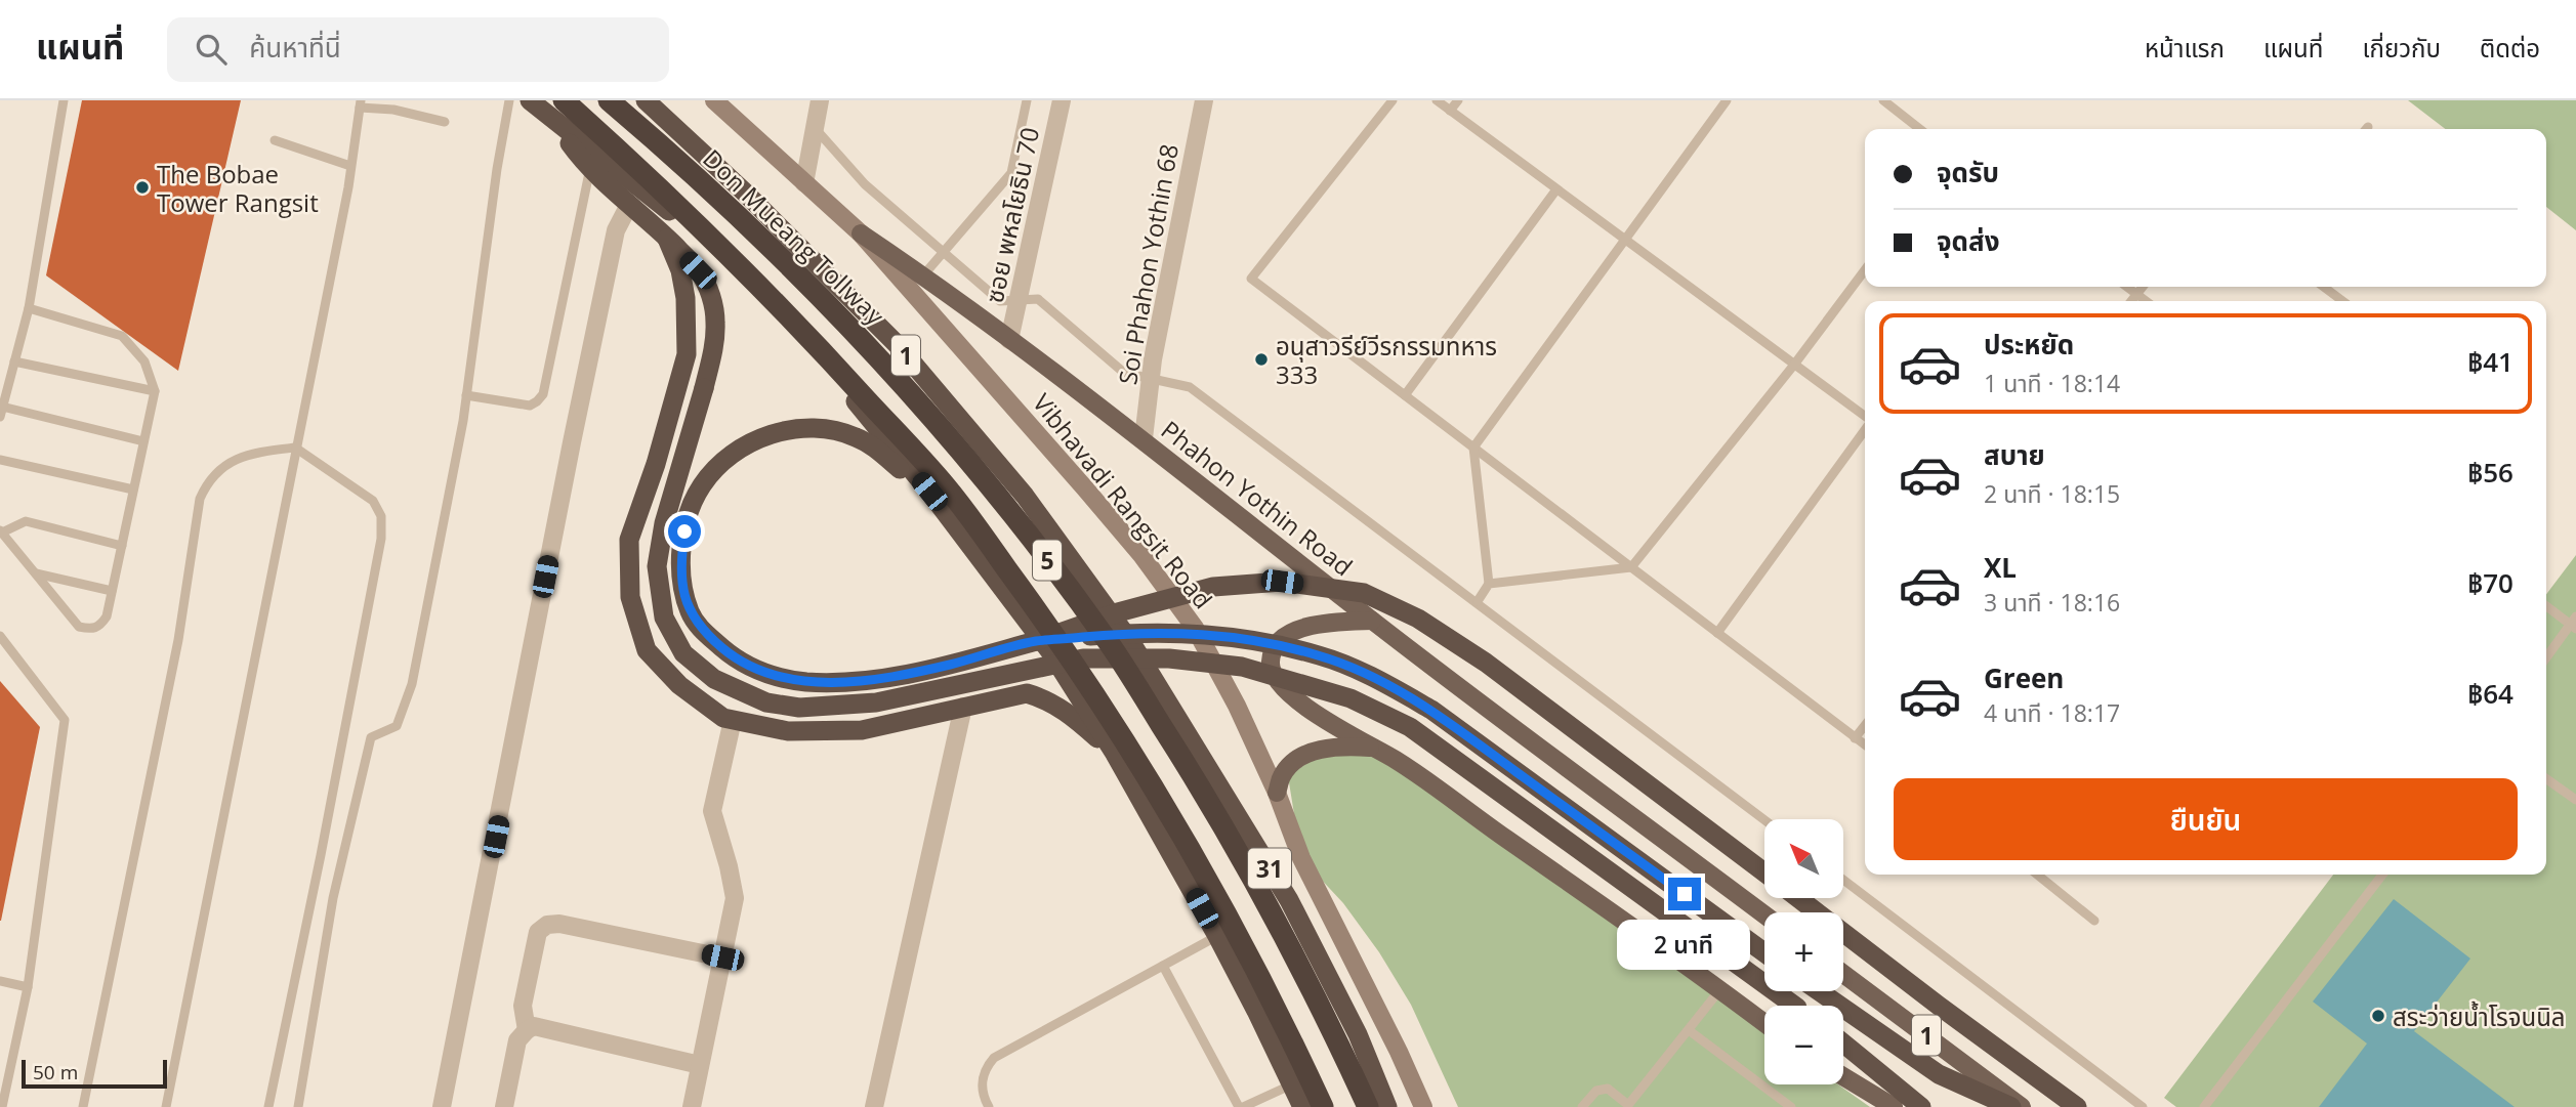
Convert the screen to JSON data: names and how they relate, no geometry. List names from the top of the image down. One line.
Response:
{"streets":{"highway":["Don Mueang Tollway","1","5","31"],"main road":["Phahon Yothin Road","Vibhavadi Rangsit Road"],"street":["ซอย พหลโยธิน 70","Soi Phahon Yothin 68"]},"crossings":[["ซอย พหลโยธิน 70","Phahon Yothin Road"],["Soi Phahon Yothin 68","Phahon Yothin Road"],["1","31"],["Phahon Yothin Road","Vibhavadi Rangsit Road"]],"places":["The Bobae Tower Rangsit","อนุสาวรีย์วีรกรรมทหาร 333","สระว่ายน้ำโรจนนิล"],"scale_bar":"50 m","north":"top left","page":{"header":"แผนที่","search":"ค้นหาที่นี่","nav":["หน้าแรก","แผนที่","เกี่ยวกับ","ติดต่อ"],"banner":["จุดรับ","จุดส่ง"],"list":[{"name":"ประหยัด","note":"1 นาที · 18:14","value":"฿41"},{"name":"สบาย","note":"2 นาที · 18:15","value":"฿56"},{"name":"XL","note":"3 นาที · 18:16","value":"฿70"},{"name":"Green","note":"4 นาที · 18:17","value":"฿64"}],"buttons":"ยืนยัน","map_buttons":["+","−"],"bubble":"2 นาที","scale":"50 m"}}
